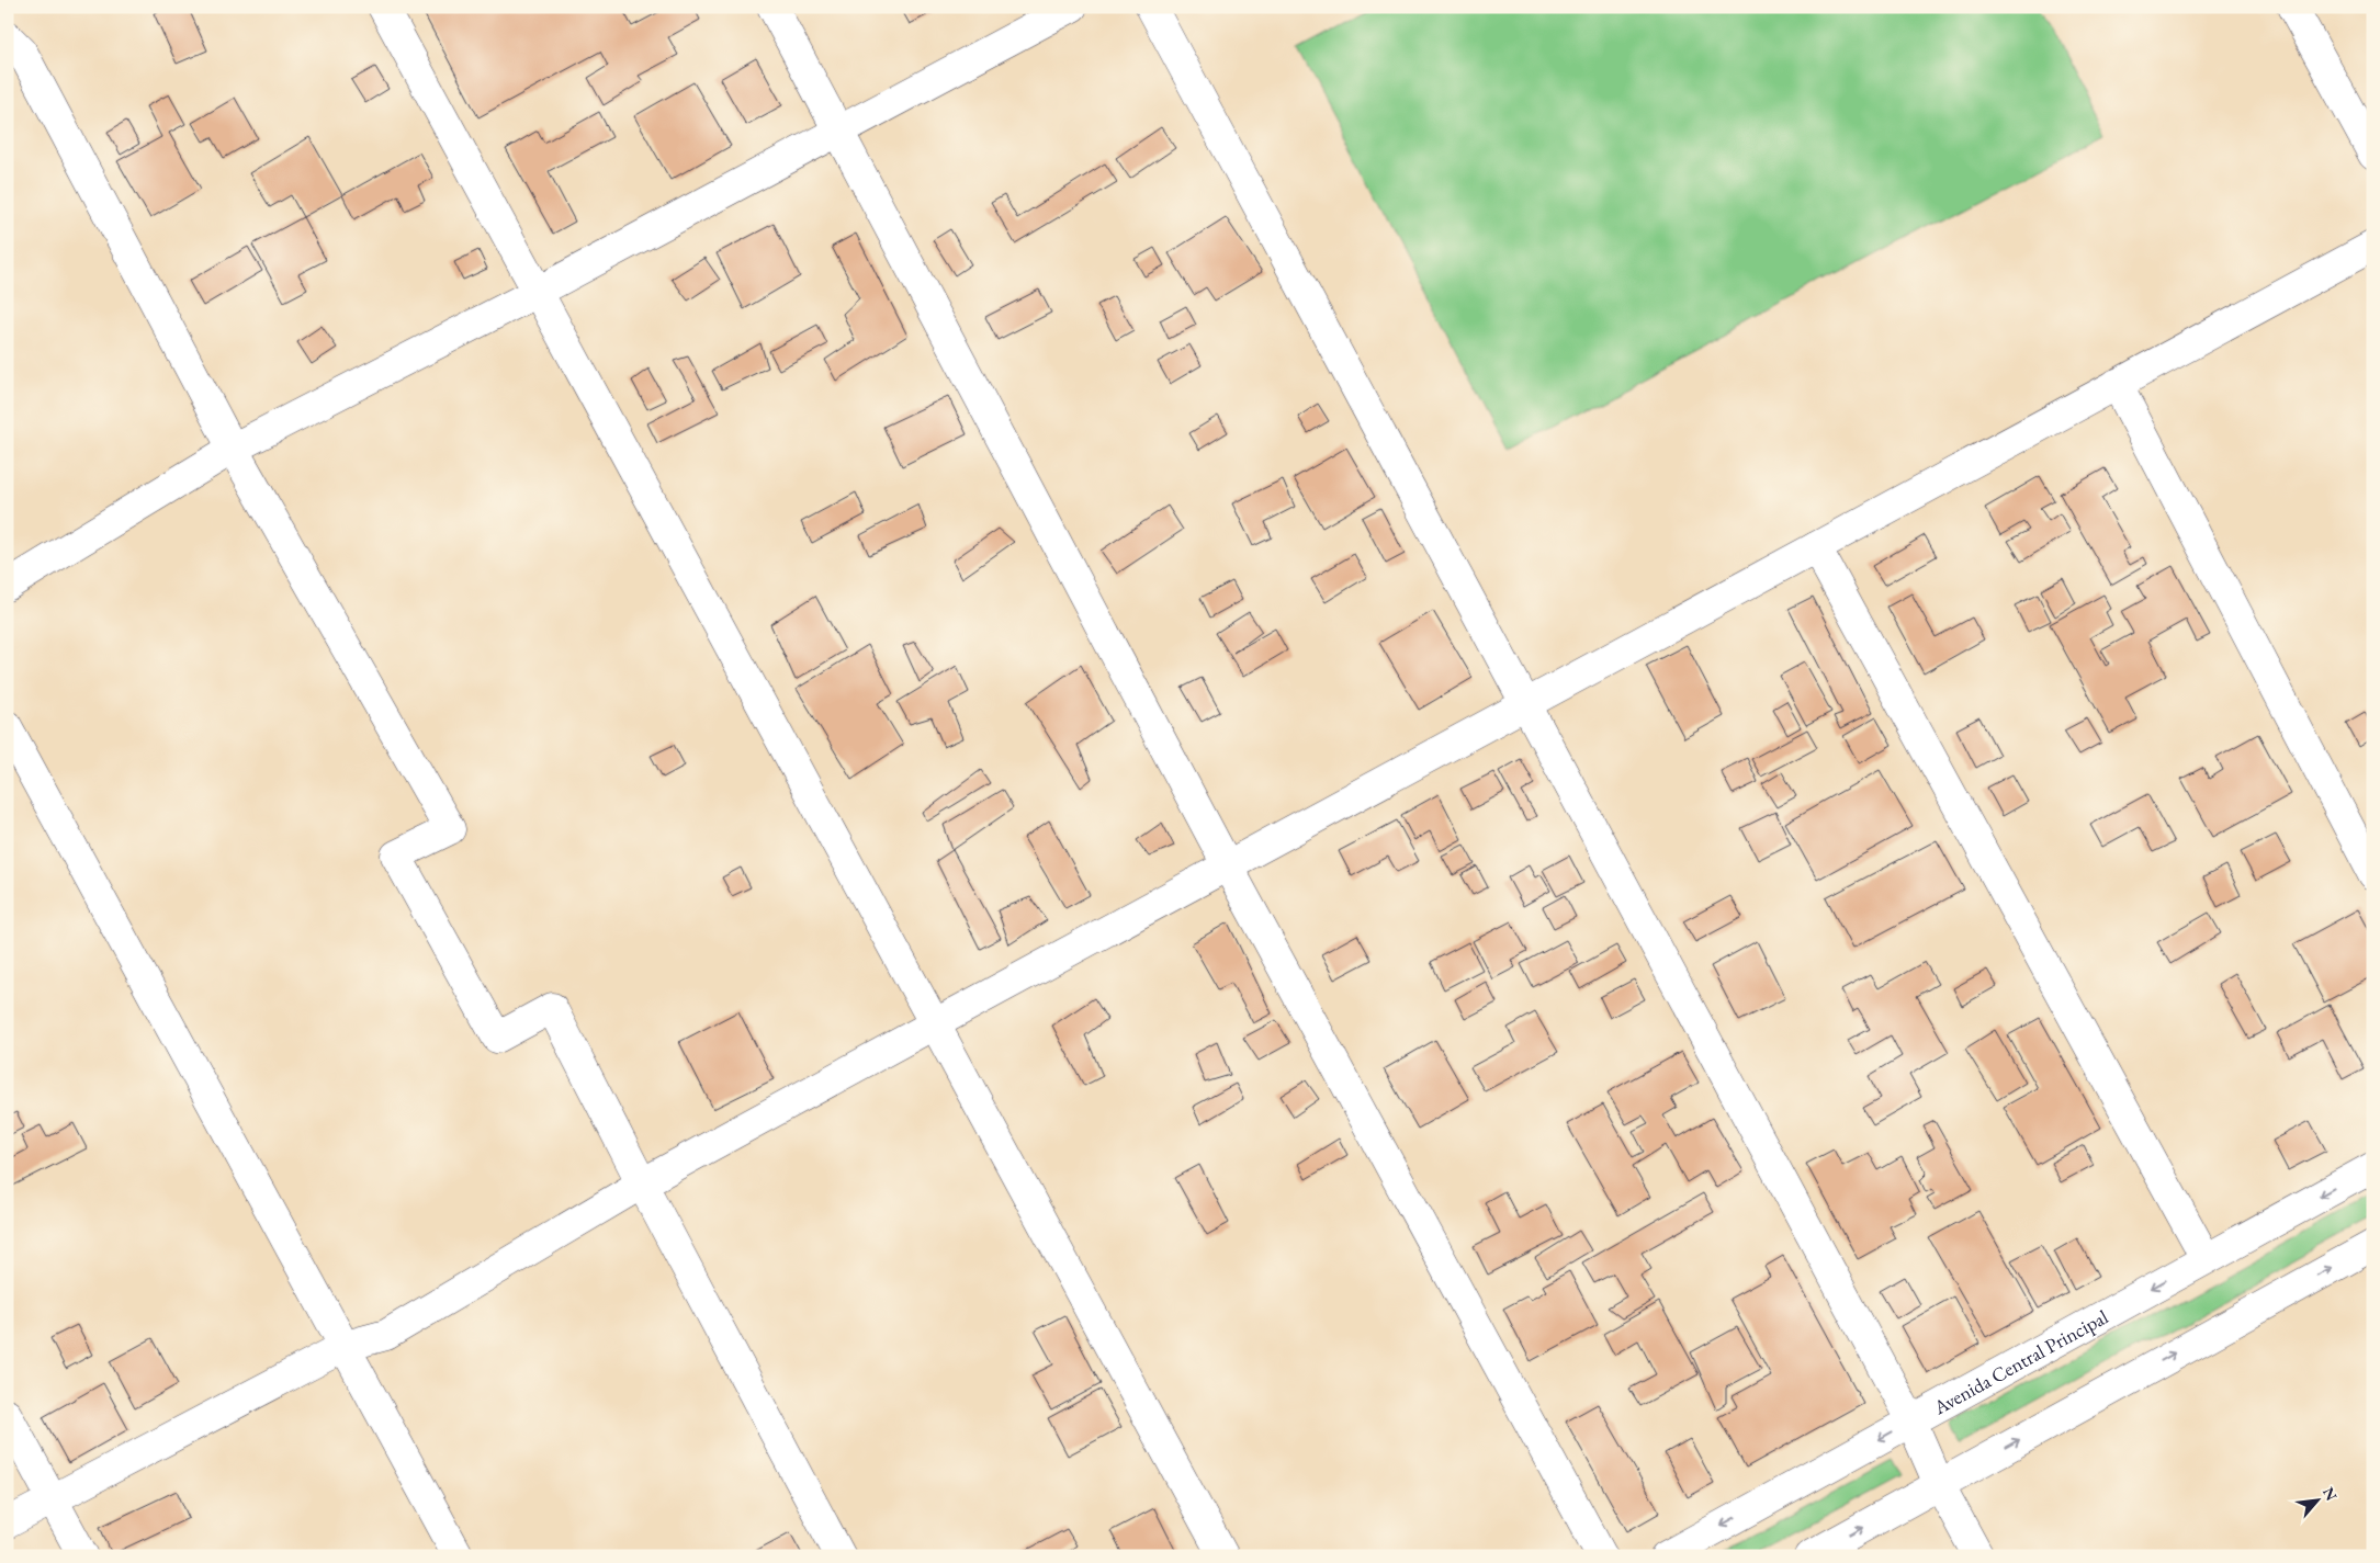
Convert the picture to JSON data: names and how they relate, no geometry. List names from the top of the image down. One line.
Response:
{"streets":{"street":["Avenida Central Principal"]},"north":"top right"}
